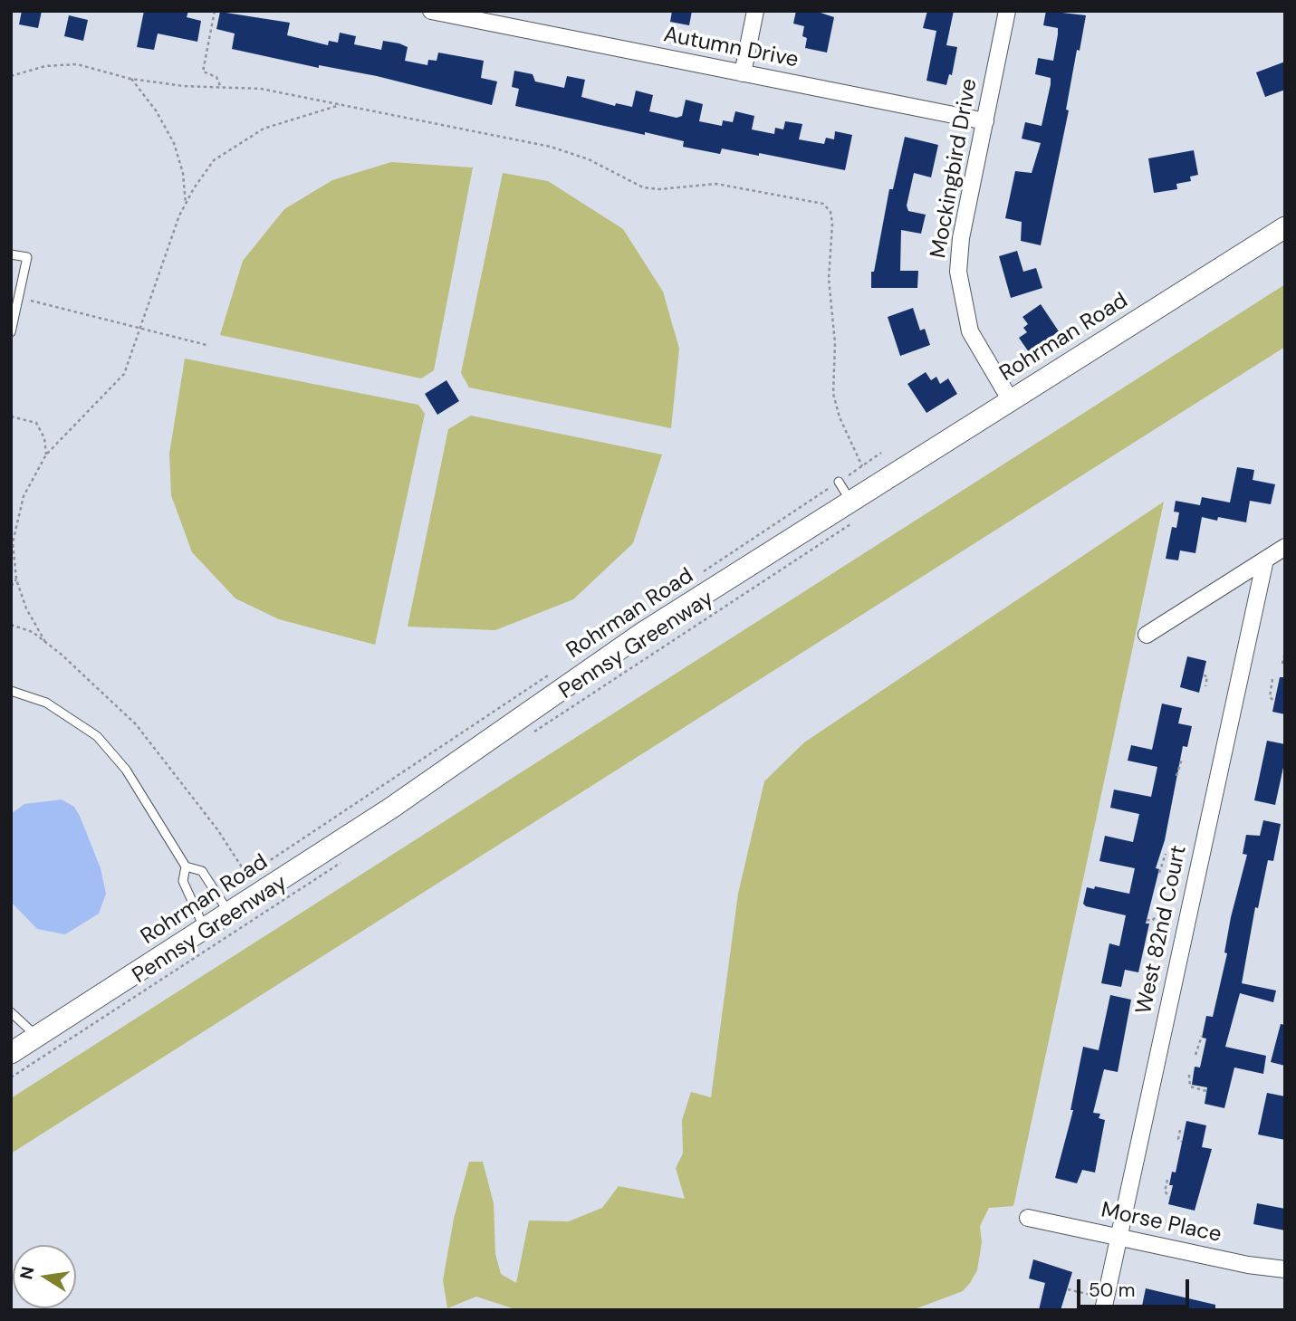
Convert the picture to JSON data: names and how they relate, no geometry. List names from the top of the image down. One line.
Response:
{"streets":{"street":["Autumn Drive","Mockingbird Drive","Rohrman Road","West 82nd Court","Morse Place"],"path":["Pennsy Greenway"]},"crossings":[["Autumn Drive","Mockingbird Drive"],["Mockingbird Drive","Rohrman Road"],["Rohrman Road","Pennsy Greenway"],["West 82nd Court","Morse Place"]],"scale_bar":"50 m","north":"left"}
